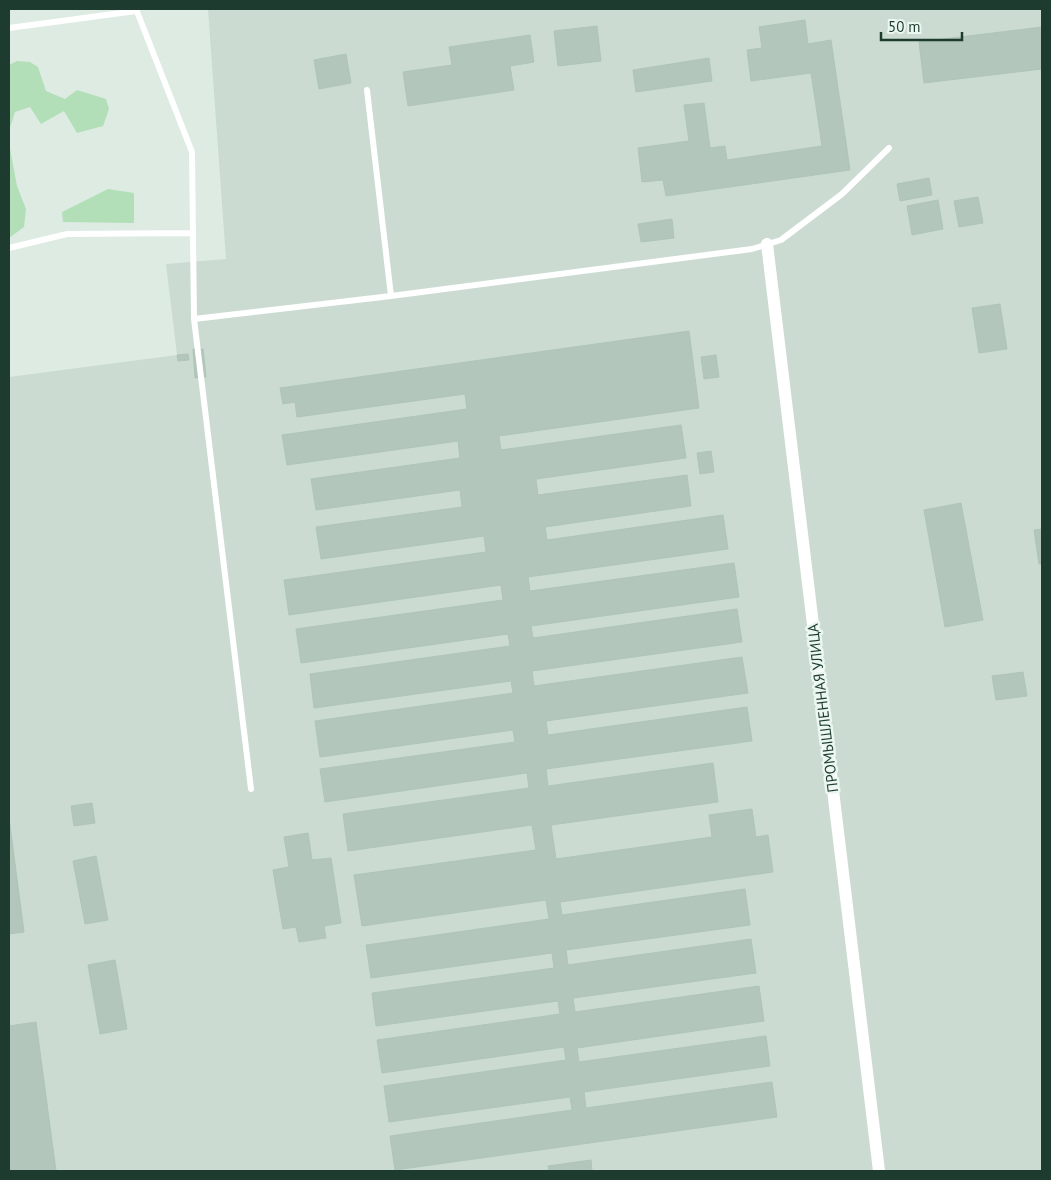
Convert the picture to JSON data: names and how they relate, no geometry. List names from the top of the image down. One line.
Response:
{"streets":{"street":["ПРОМЫШЛЕННАЯ УЛИЦА"]},"scale_bar":"50 m"}
